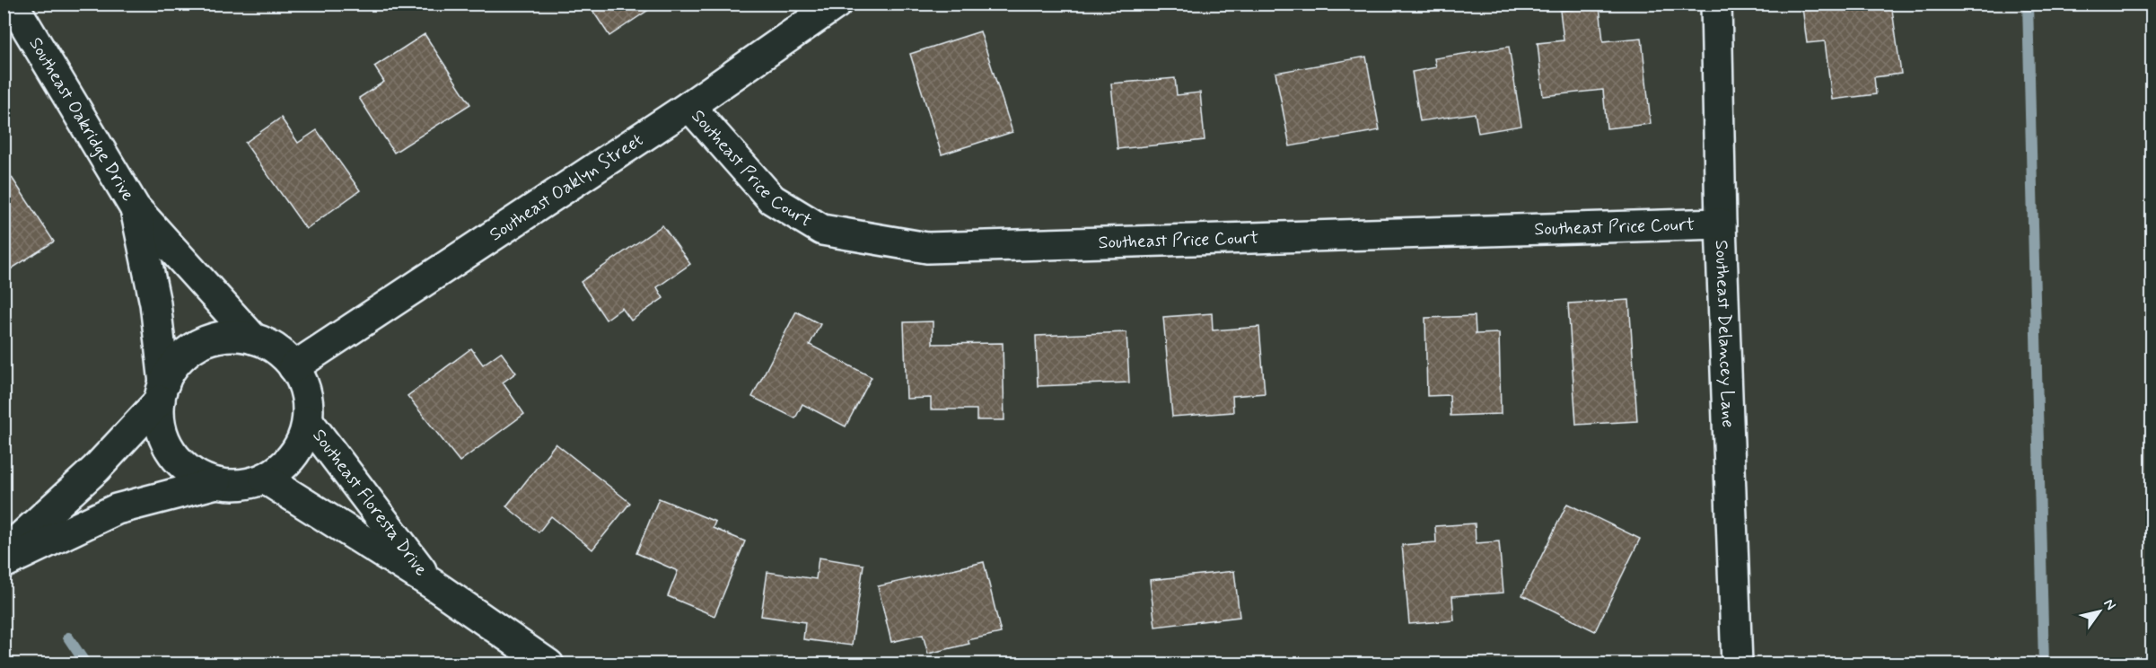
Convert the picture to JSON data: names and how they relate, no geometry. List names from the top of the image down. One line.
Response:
{"streets":{"street":["Southeast Oakridge Drive","Southeast Price Court","Southeast Oaklyn Street","Southeast Delancey Lane","Southeast Floresta Drive"]},"crossings":[["Southeast Oakridge Drive","Southeast Oaklyn Street"],["Southeast Oakridge Drive","Southeast Floresta Drive"],["Southeast Price Court","Southeast Oaklyn Street"],["Southeast Price Court","Southeast Delancey Lane"],["Southeast Oaklyn Street","Southeast Floresta Drive"]],"north":"top right"}
